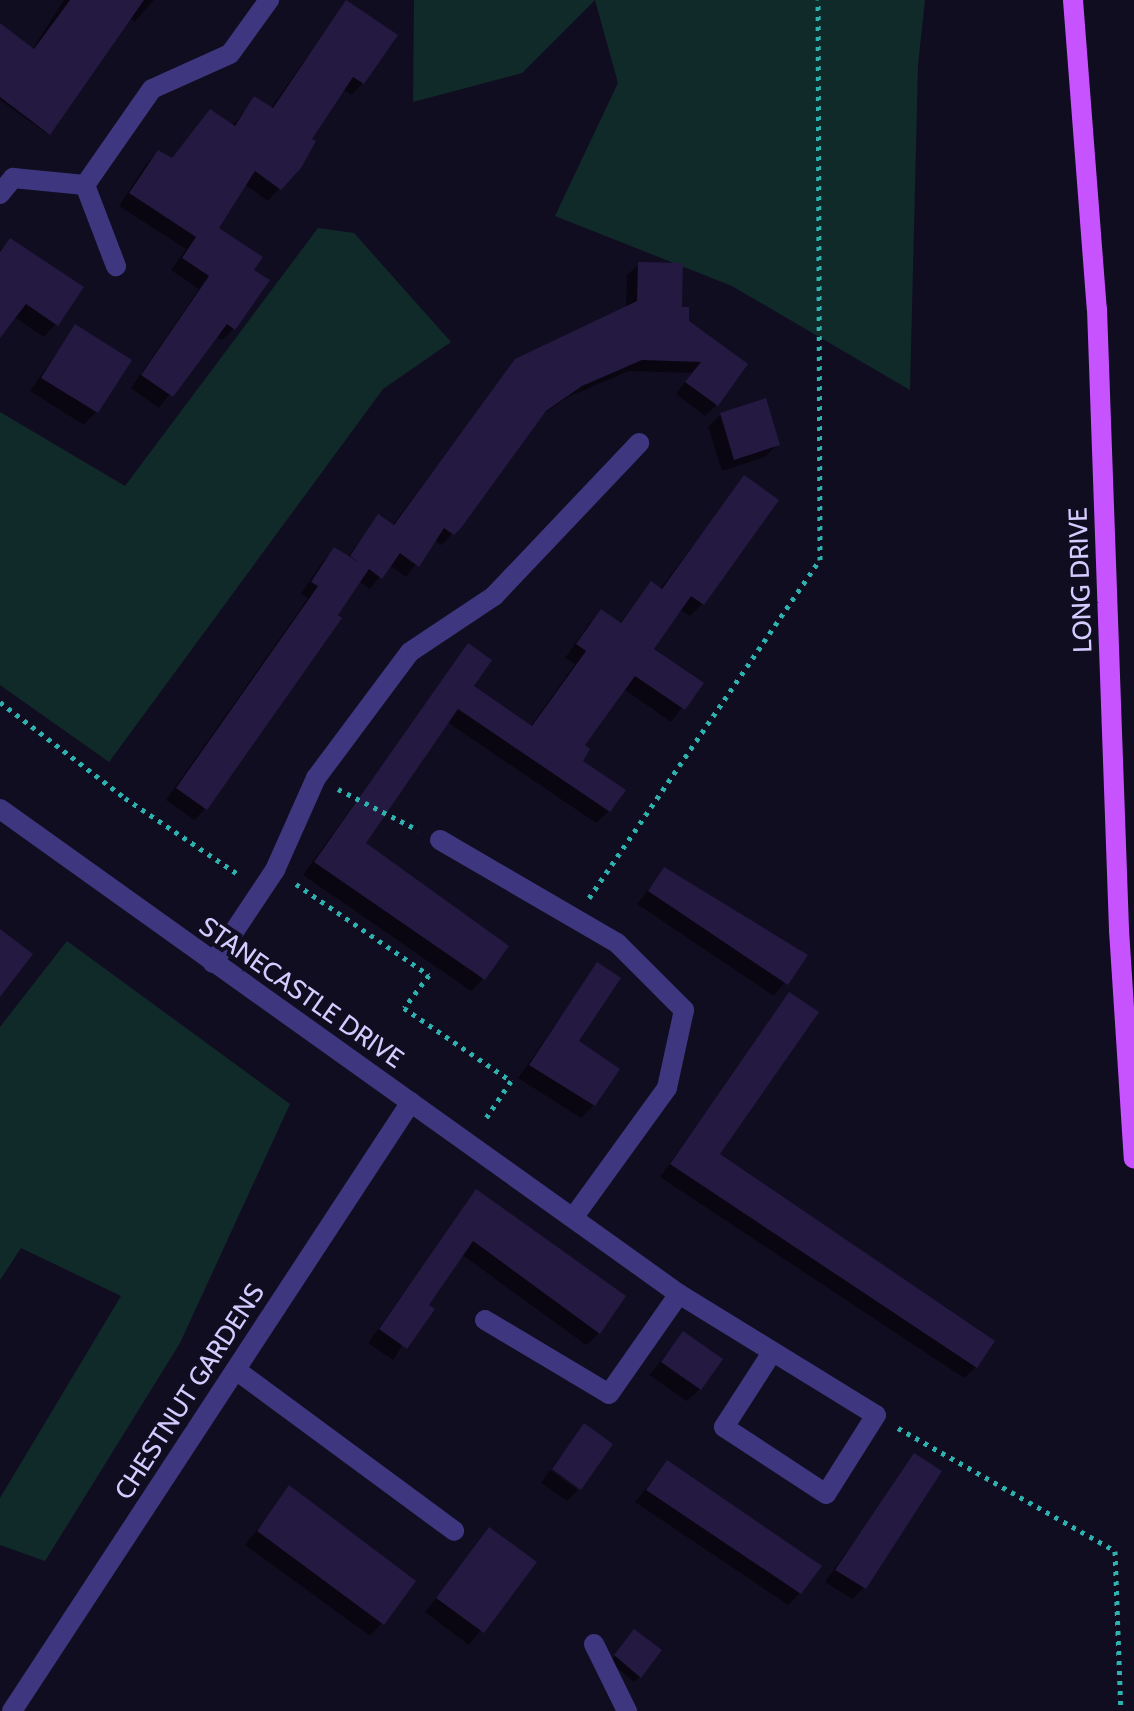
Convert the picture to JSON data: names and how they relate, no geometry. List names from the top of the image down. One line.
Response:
{"streets":{"main road":["LONG DRIVE"],"street":["STANECASTLE DRIVE","CHESTNUT GARDENS"]},"crossings":[["STANECASTLE DRIVE","CHESTNUT GARDENS"]]}
